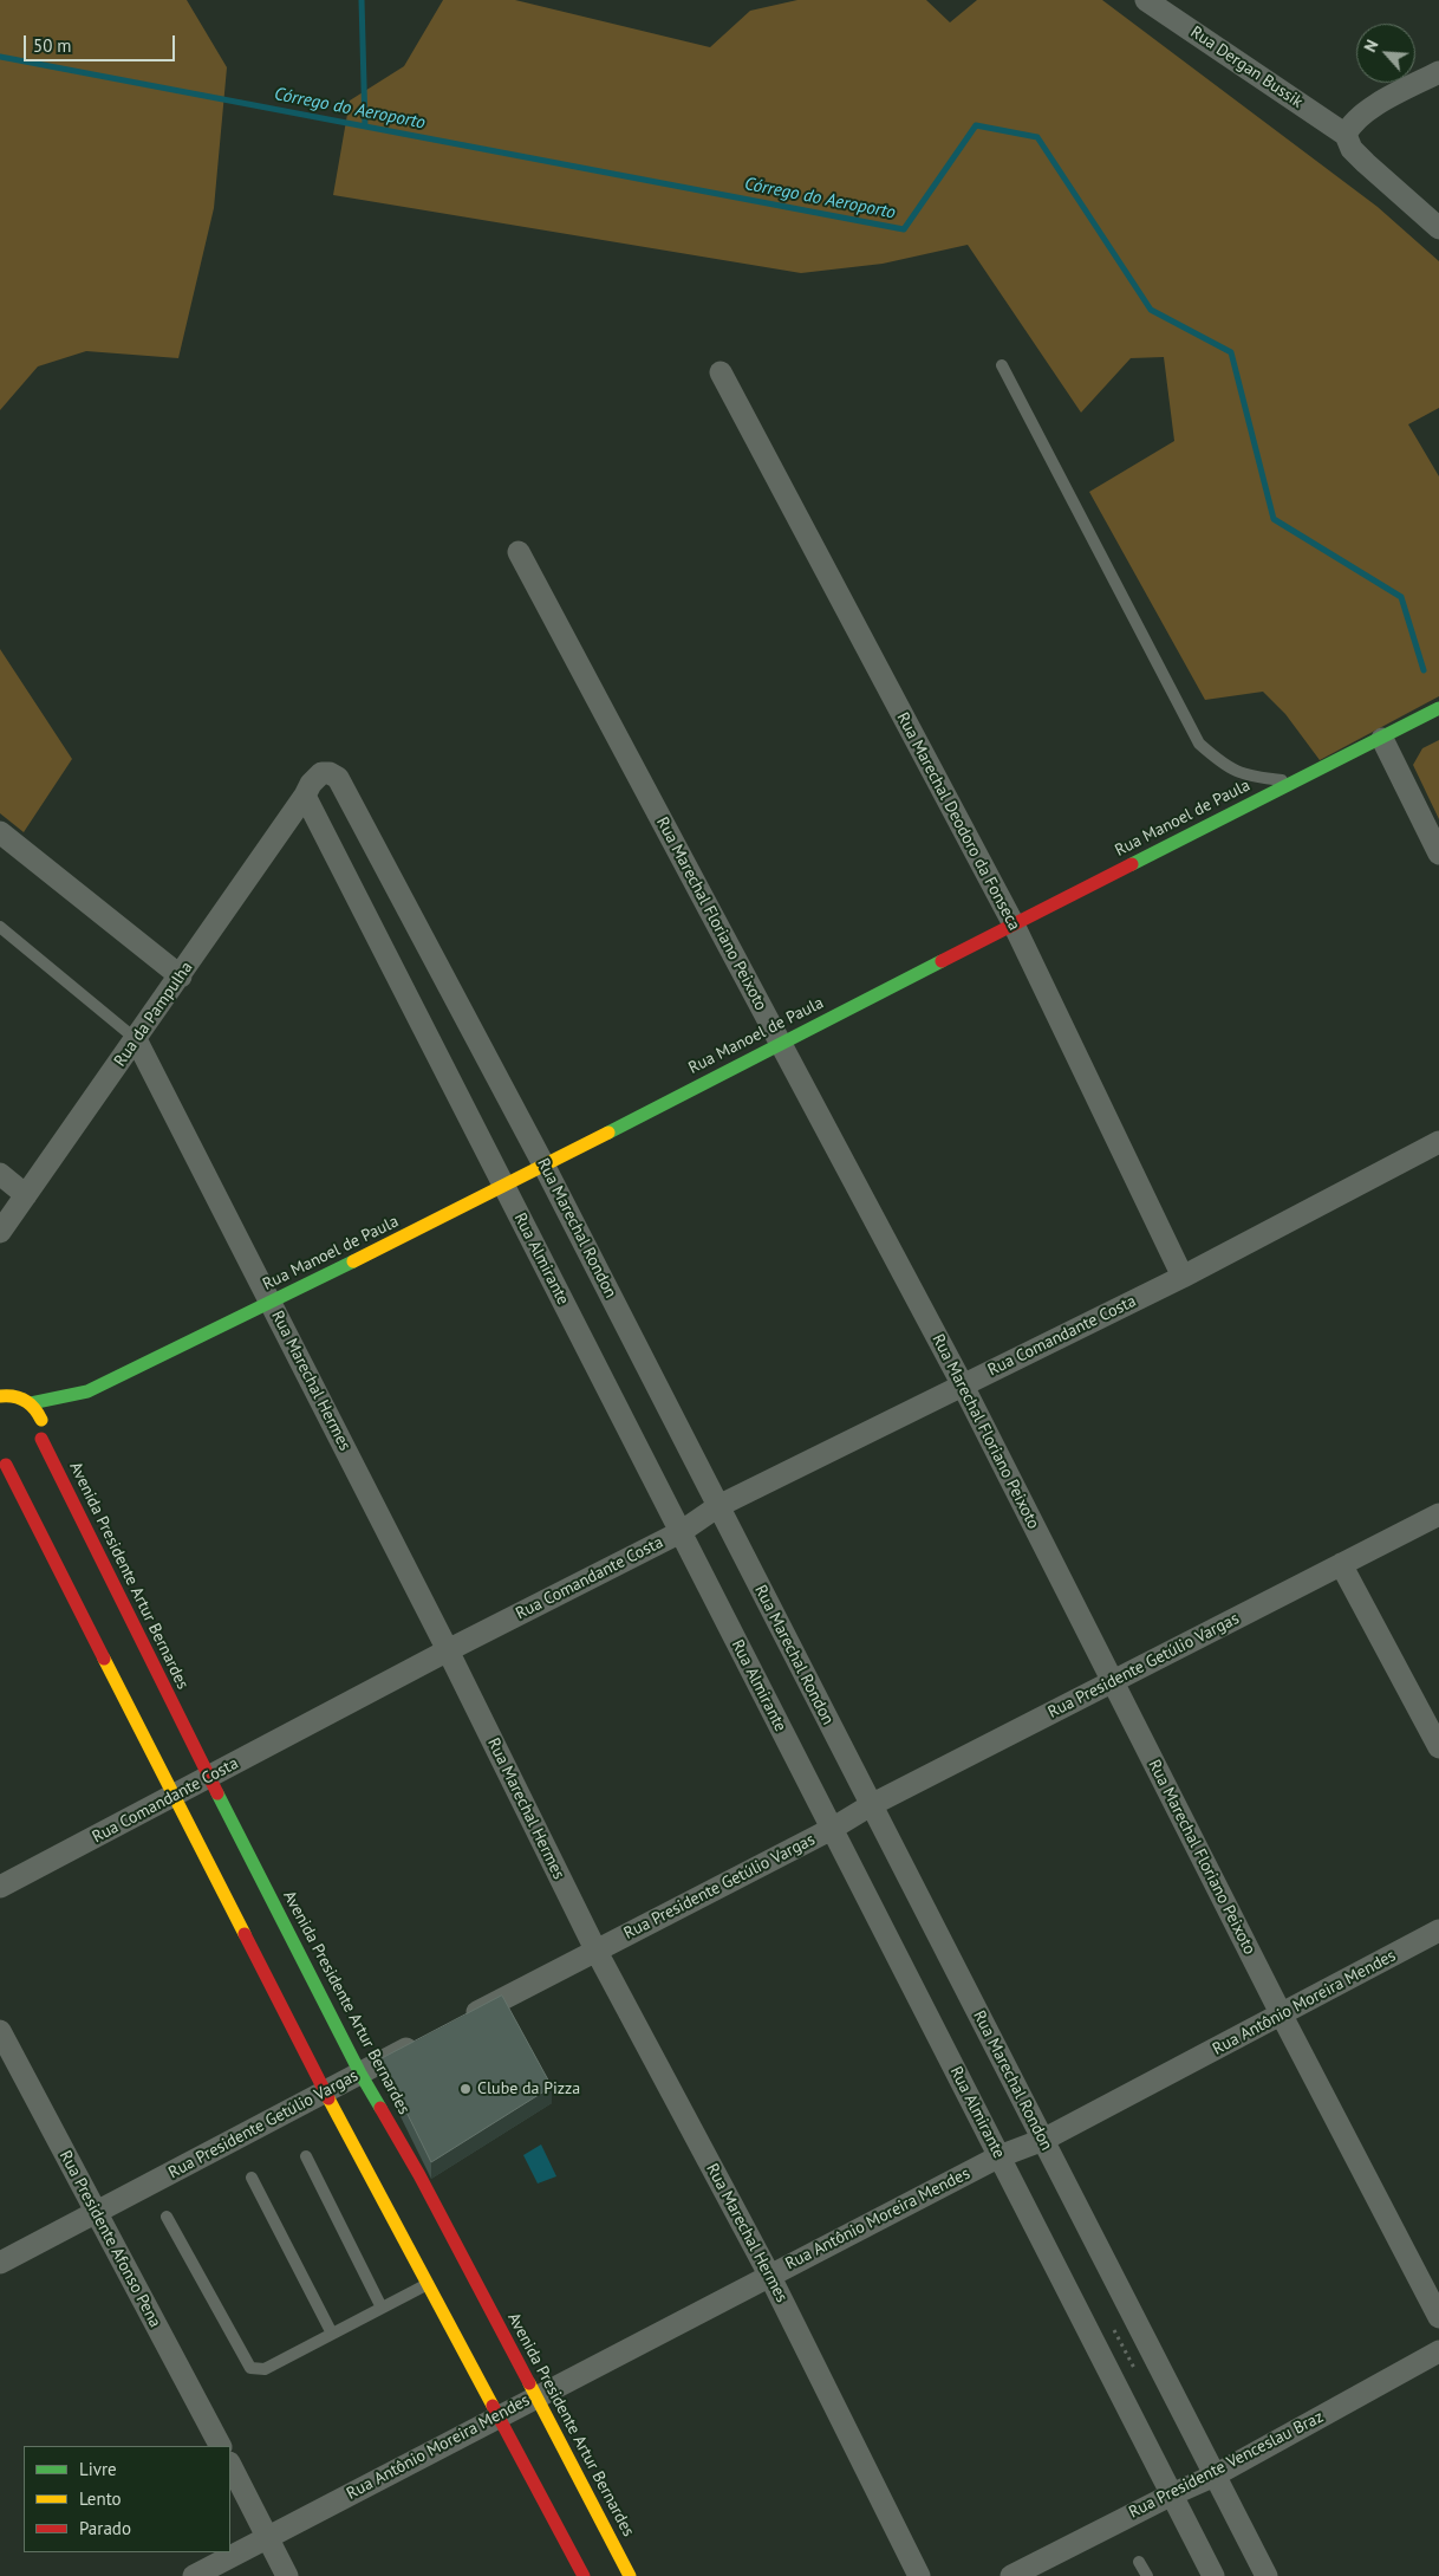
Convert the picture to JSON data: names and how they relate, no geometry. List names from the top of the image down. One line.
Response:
{"streets":{"main road":["Rua Manoel de Paula","Avenida Presidente Artur Bernardes"],"street":["Rua Dergan Bussik","Rua Marechal Deodoro da Fonseca","Rua Marechal Floriano Peixoto","Rua da Pampulha","Rua Marechal Rondon","Rua Almirante","Rua Comandante Costa","Rua Marechal Hermes","Rua Presidente Getúlio Vargas","Rua Antônio Moreira Mendes","Rua Presidente Afonso Pena","Rua Presidente Venceslau Braz"]},"crossings":[["Rua Manoel de Paula","Rua Marechal Deodoro da Fonseca"],["Rua Manoel de Paula","Rua Marechal Floriano Peixoto"],["Rua Manoel de Paula","Rua Marechal Rondon"],["Rua Manoel de Paula","Rua Almirante"],["Rua Manoel de Paula","Rua Marechal Hermes"],["Rua Manoel de Paula","Avenida Presidente Artur Bernardes"],["Rua Marechal Deodoro da Fonseca","Rua Comandante Costa"],["Rua Marechal Floriano Peixoto","Rua Comandante Costa"],["Rua Marechal Floriano Peixoto","Rua Presidente Getúlio Vargas"],["Rua Marechal Floriano Peixoto","Rua Antônio Moreira Mendes"],["Rua da Pampulha","Rua Marechal Rondon"],["Rua da Pampulha","Rua Almirante"],["Rua da Pampulha","Rua Marechal Hermes"],["Rua Marechal Rondon","Rua Almirante"],["Rua Marechal Rondon","Rua Comandante Costa"],["Rua Marechal Rondon","Rua Presidente Getúlio Vargas"],["Rua Marechal Rondon","Rua Antônio Moreira Mendes"],["Rua Marechal Rondon","Rua Presidente Venceslau Braz"],["Rua Almirante","Rua Comandante Costa"],["Rua Almirante","Rua Presidente Getúlio Vargas"],["Rua Almirante","Rua Antônio Moreira Mendes"],["Rua Almirante","Rua Presidente Venceslau Braz"],["Rua Comandante Costa","Rua Marechal Hermes"],["Rua Comandante Costa","Avenida Presidente Artur Bernardes"],["Rua Marechal Hermes","Rua Presidente Getúlio Vargas"],["Rua Marechal Hermes","Rua Antônio Moreira Mendes"],["Avenida Presidente Artur Bernardes","Rua Presidente Getúlio Vargas"],["Avenida Presidente Artur Bernardes","Rua Antônio Moreira Mendes"],["Rua Presidente Getúlio Vargas","Rua Presidente Afonso Pena"]],"water":["Córrego do Aeroporto"],"places":["Clube da Pizza"],"legend":["Livre","Lento","Parado"],"scale_bar":"50 m","north":"top left"}
